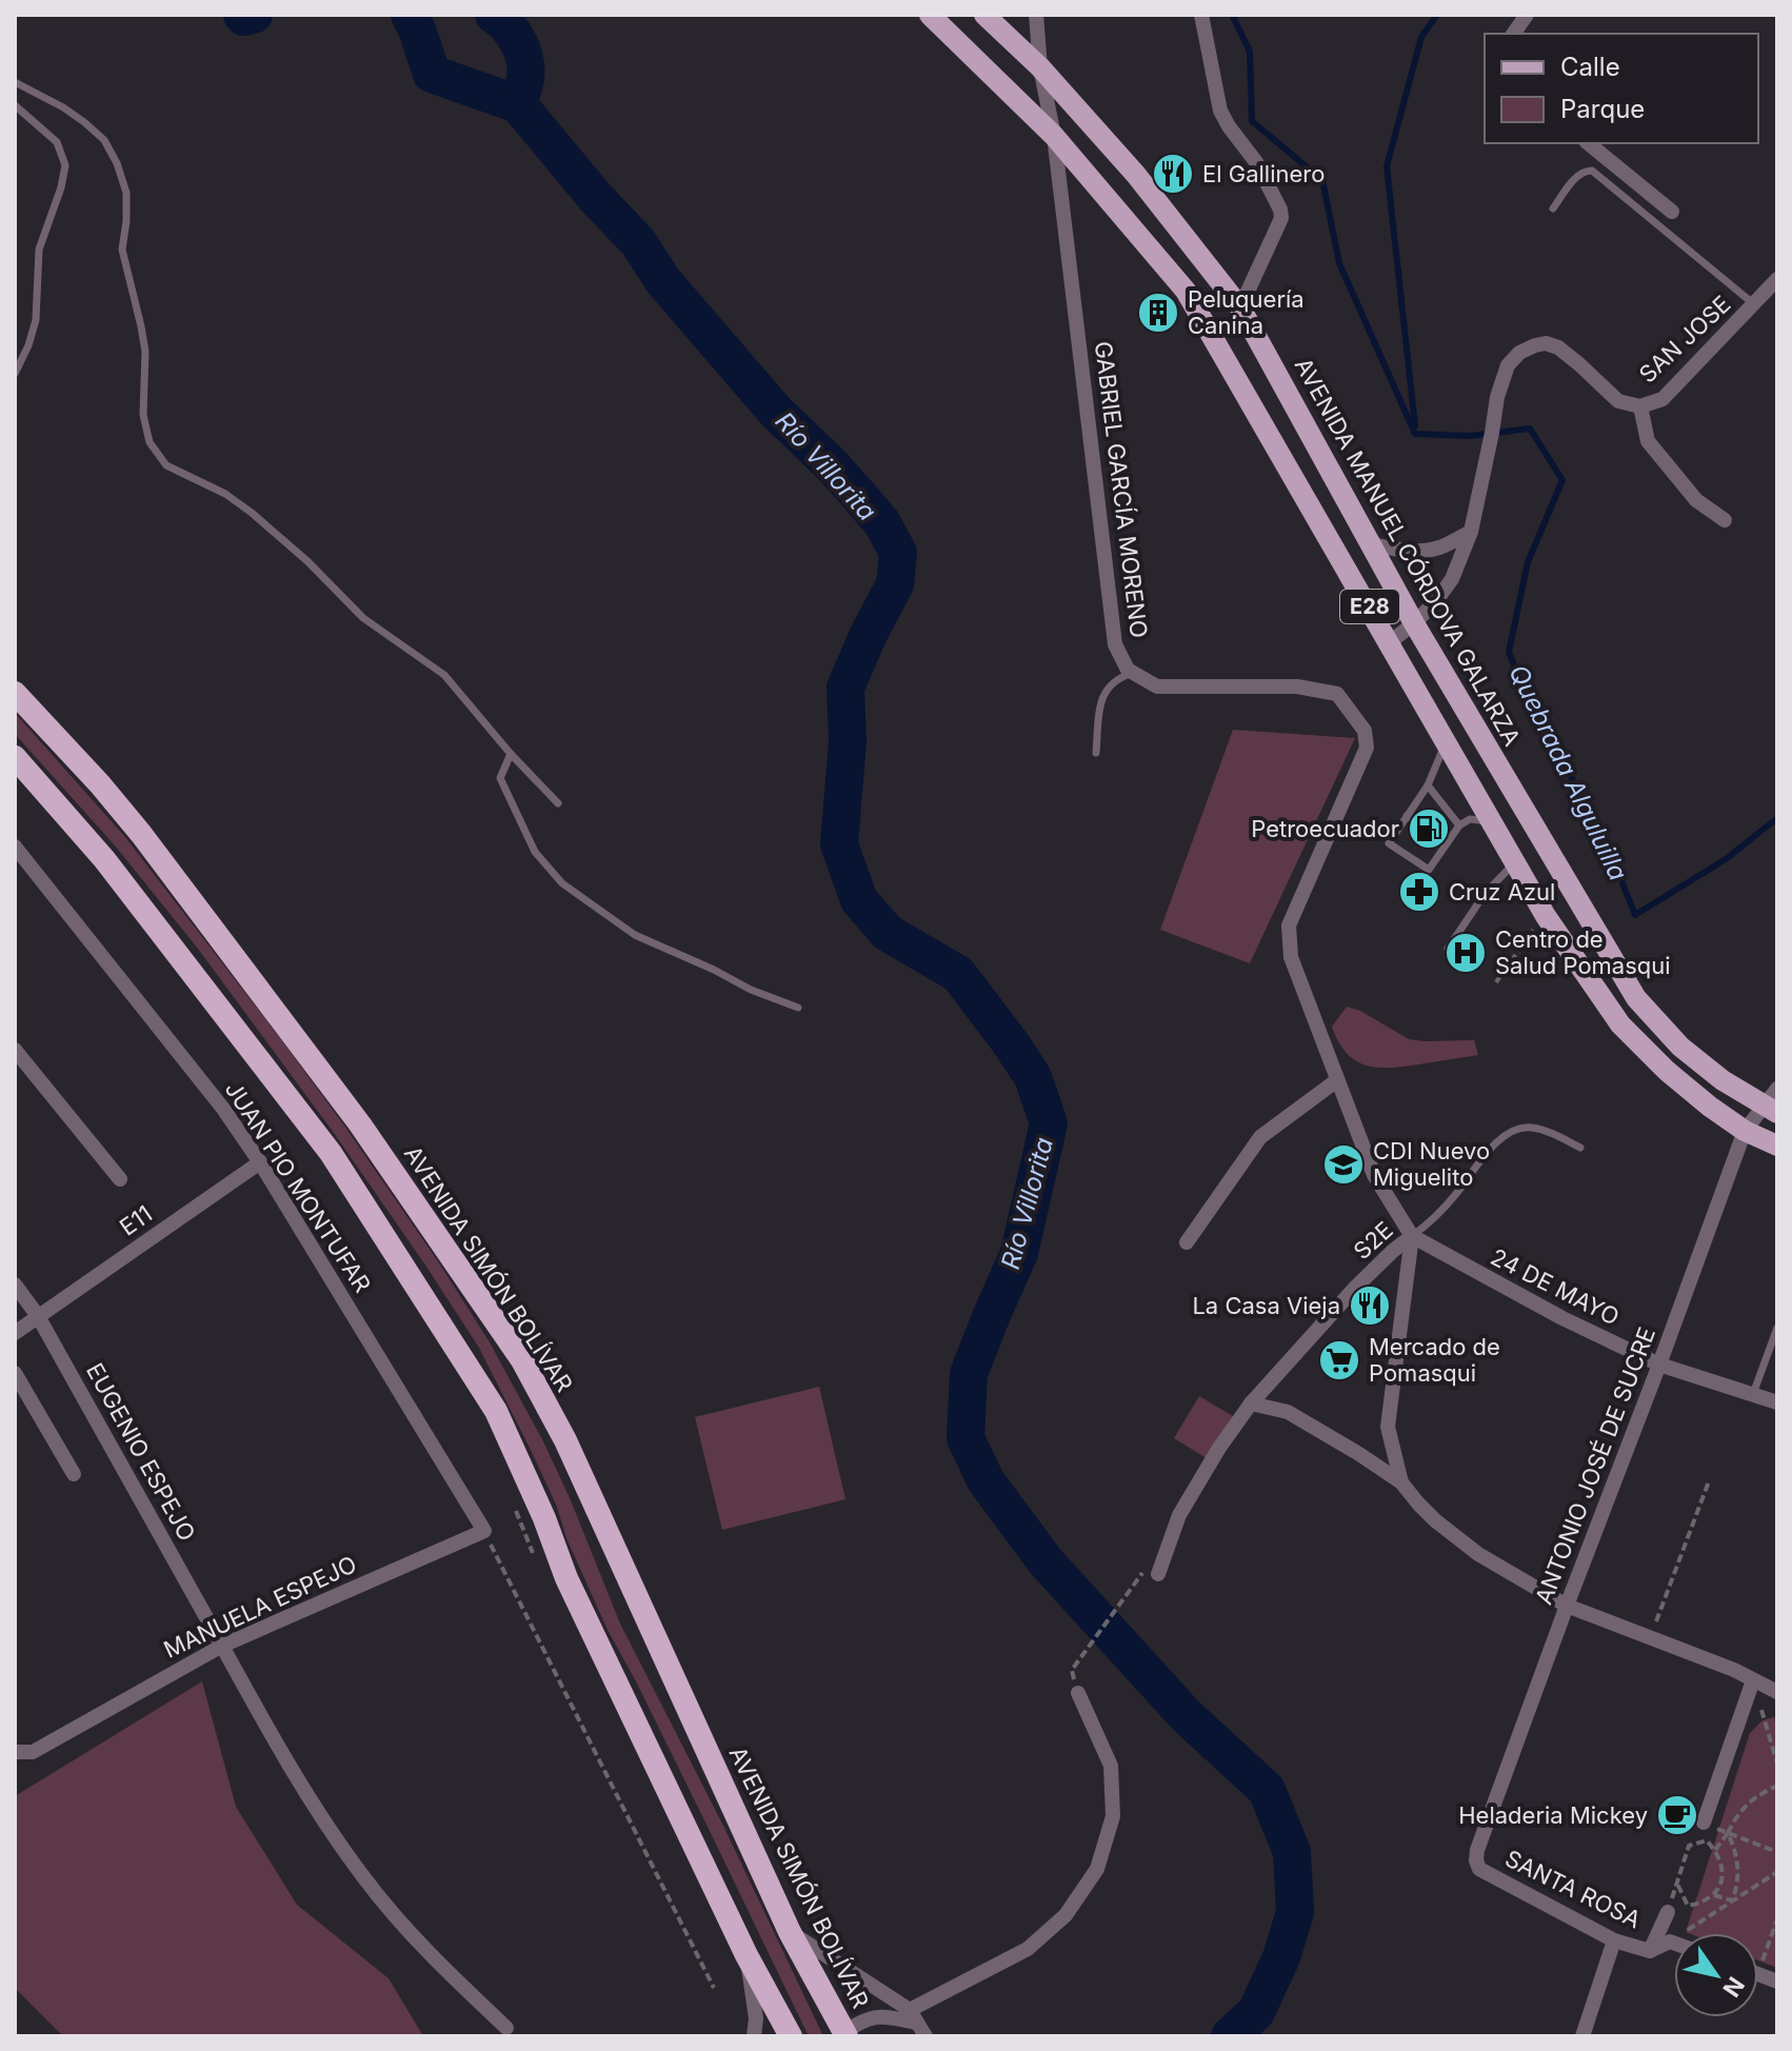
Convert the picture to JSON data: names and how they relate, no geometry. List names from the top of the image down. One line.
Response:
{"streets":{"highway":["AVENIDA SIMÓN BOLÍVAR"],"main road":["AVENIDA MANUEL CÓRDOVA GALARZA","E28"],"street":["SAN JOSE","GABRIEL GARCÍA MORENO","JUAN PIO MONTUFAR","E11","S2E","24 DE MAYO","EUGENIO ESPEJO","ANTONIO JOSÉ DE SUCRE","MANUELA ESPEJO","SANTA ROSA"]},"crossings":[["SAN JOSE","AVENIDA MANUEL CÓRDOVA GALARZA"],["SAN JOSE","E28"],["GABRIEL GARCÍA MORENO","AVENIDA MANUEL CÓRDOVA GALARZA"],["GABRIEL GARCÍA MORENO","E28"],["GABRIEL GARCÍA MORENO","S2E"],["GABRIEL GARCÍA MORENO","24 DE MAYO"],["AVENIDA MANUEL CÓRDOVA GALARZA","ANTONIO JOSÉ DE SUCRE"],["E28","ANTONIO JOSÉ DE SUCRE"],["JUAN PIO MONTUFAR","E11"],["JUAN PIO MONTUFAR","MANUELA ESPEJO"],["E11","EUGENIO ESPEJO"],["S2E","24 DE MAYO"],["24 DE MAYO","ANTONIO JOSÉ DE SUCRE"],["EUGENIO ESPEJO","MANUELA ESPEJO"],["ANTONIO JOSÉ DE SUCRE","SANTA ROSA"]],"water":["Río Villorita","Quebrada Alguluilla"],"places":{"restaurant":["El Gallinero","La Casa Vieja"],"building":["Peluquería Canina"],"fuel station":["Petroecuador"],"pharmacy":["Cruz Azul"],"hospital":["Centro de Salud Pomasqui"],"school or university":["CDI Nuevo Miguelito"],"supermarket":["Mercado de Pomasqui"],"cafe":["Heladeria Mickey"]},"legend":["Calle","Parque"],"north":"bottom right"}
